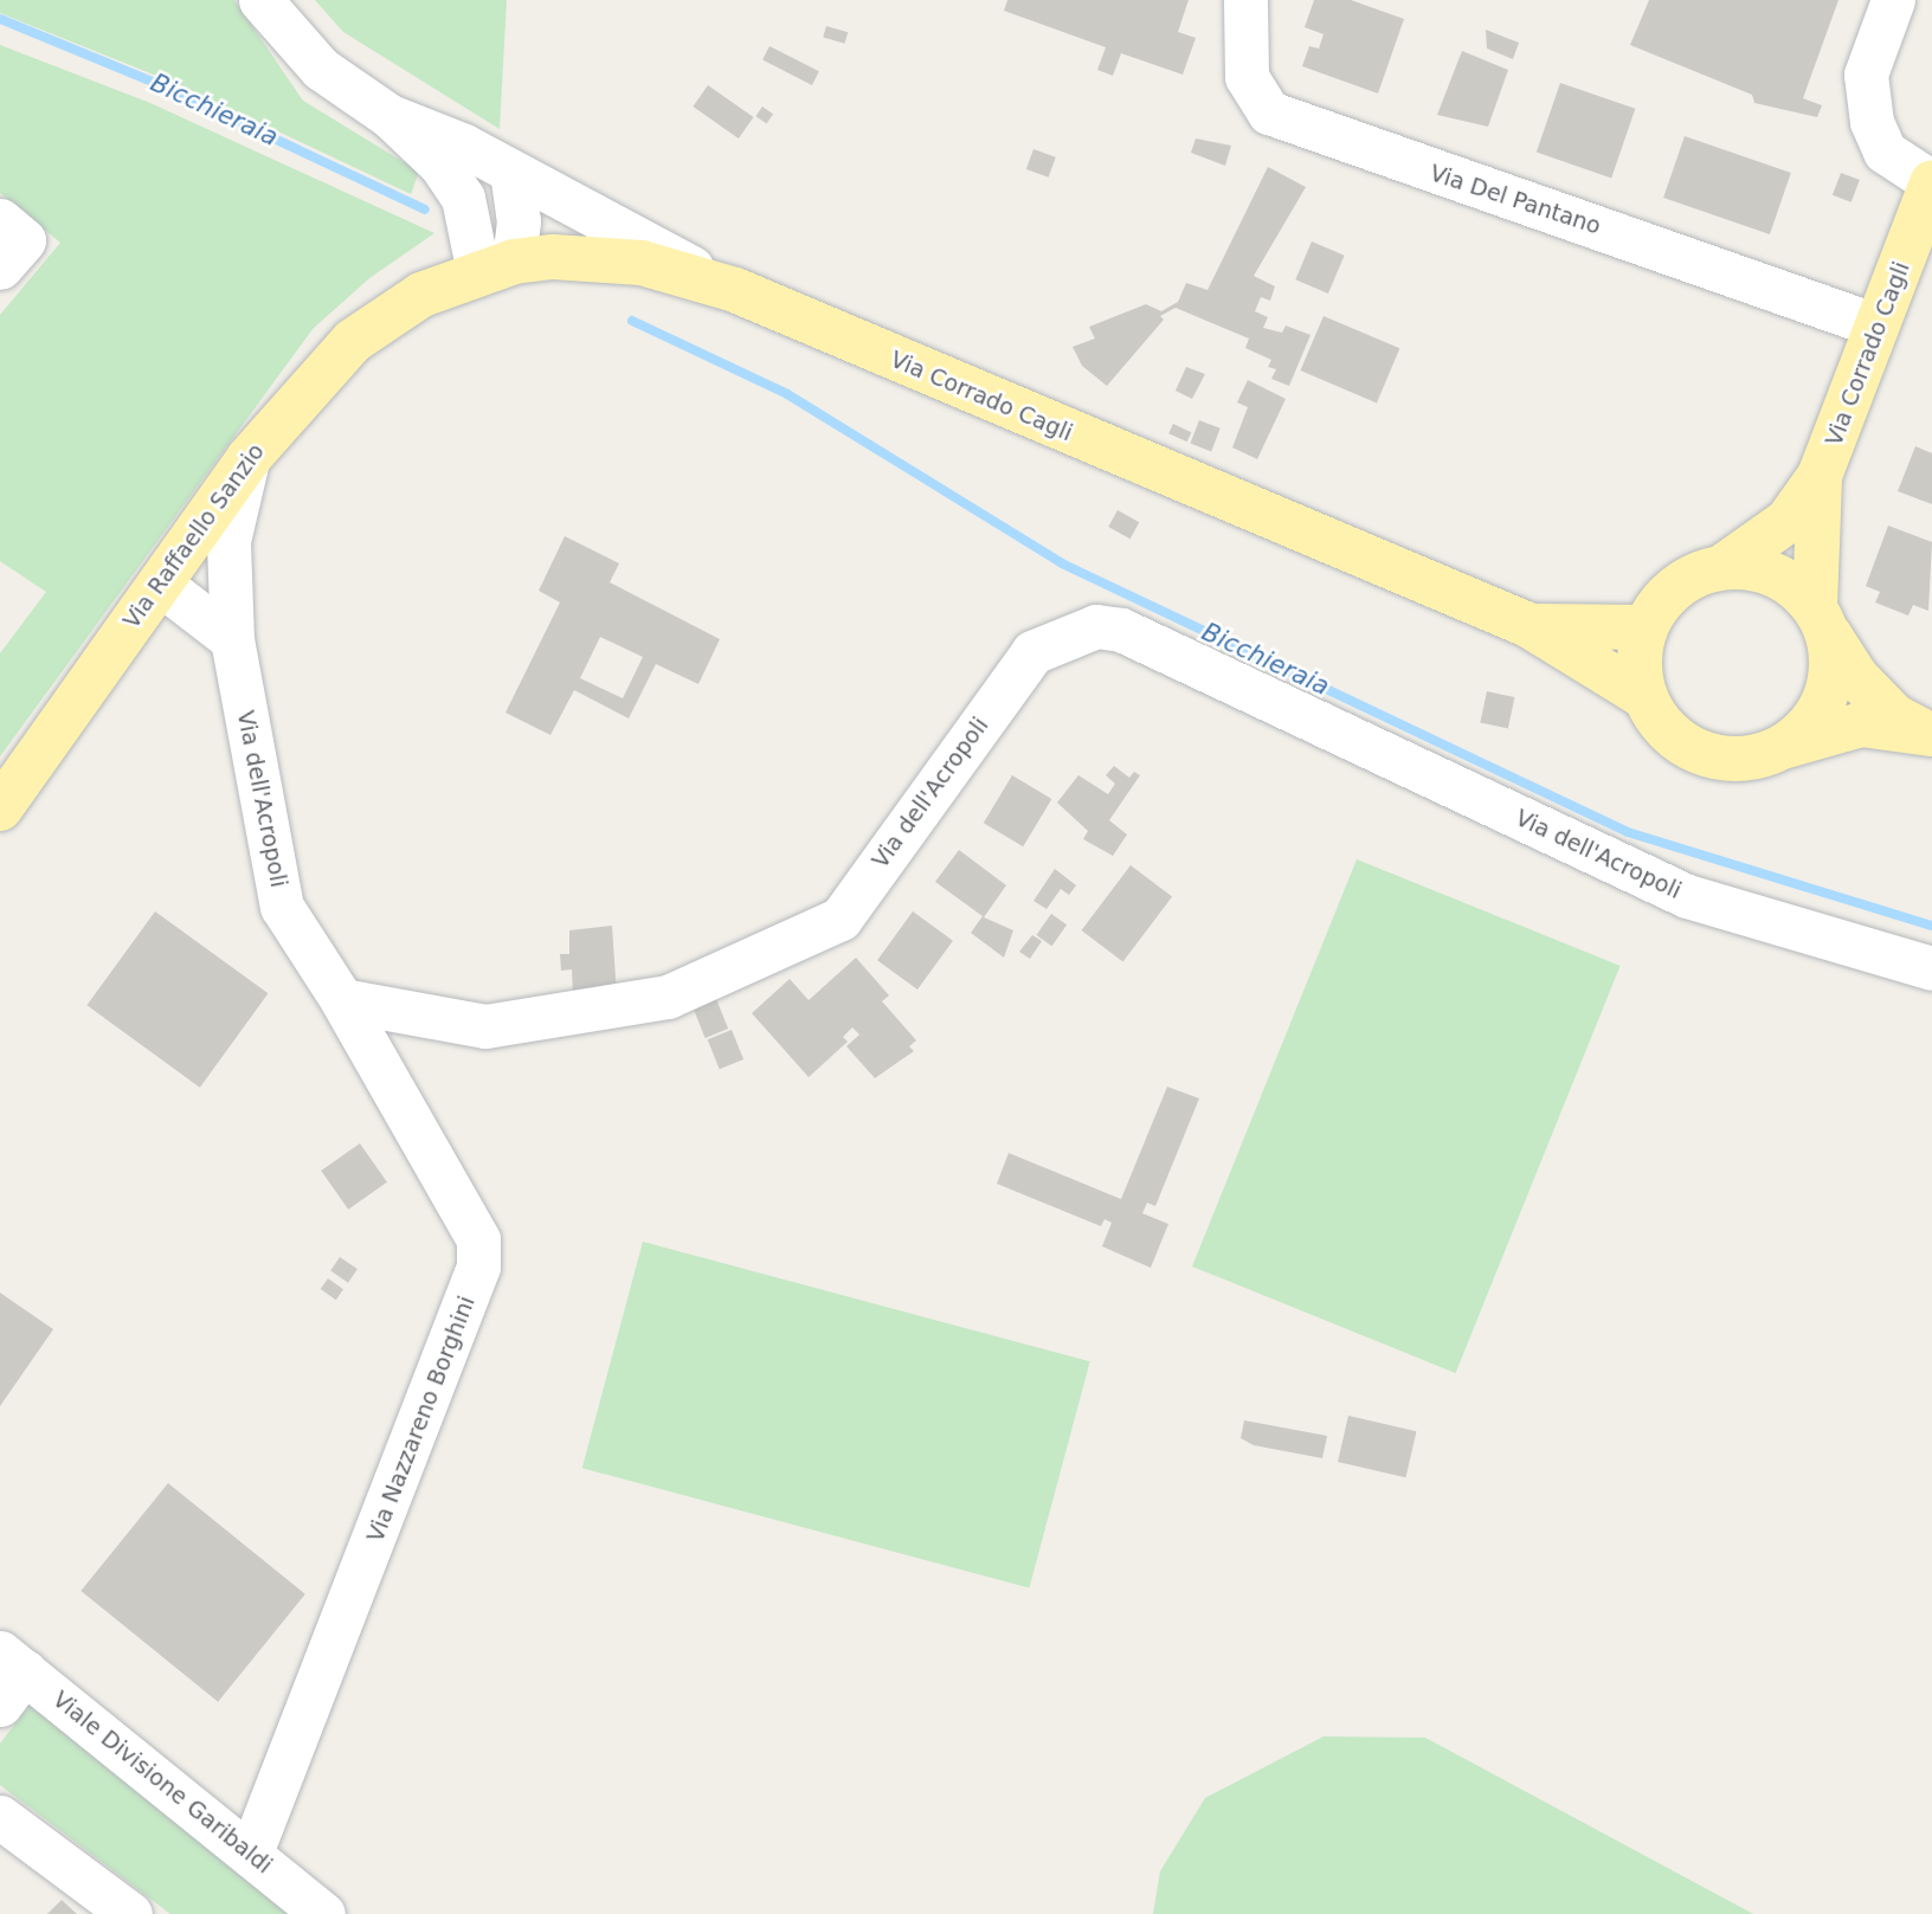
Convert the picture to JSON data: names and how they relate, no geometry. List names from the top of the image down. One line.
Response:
{"streets":{"main road":["Via Corrado Cagli","Via Raffaello Sanzio"],"street":["Via Del Pantano","Via dell'Acropoli","Via Nazzareno Borghini","Viale Divisione Garibaldi"]},"crossings":[["Via Del Pantano","Via Corrado Cagli"],["Via Corrado Cagli","Via Raffaello Sanzio"],["Via Raffaello Sanzio","Via dell'Acropoli"],["Via dell'Acropoli","Via Nazzareno Borghini"],["Via Nazzareno Borghini","Viale Divisione Garibaldi"]],"water":["Bicchieraia"]}
